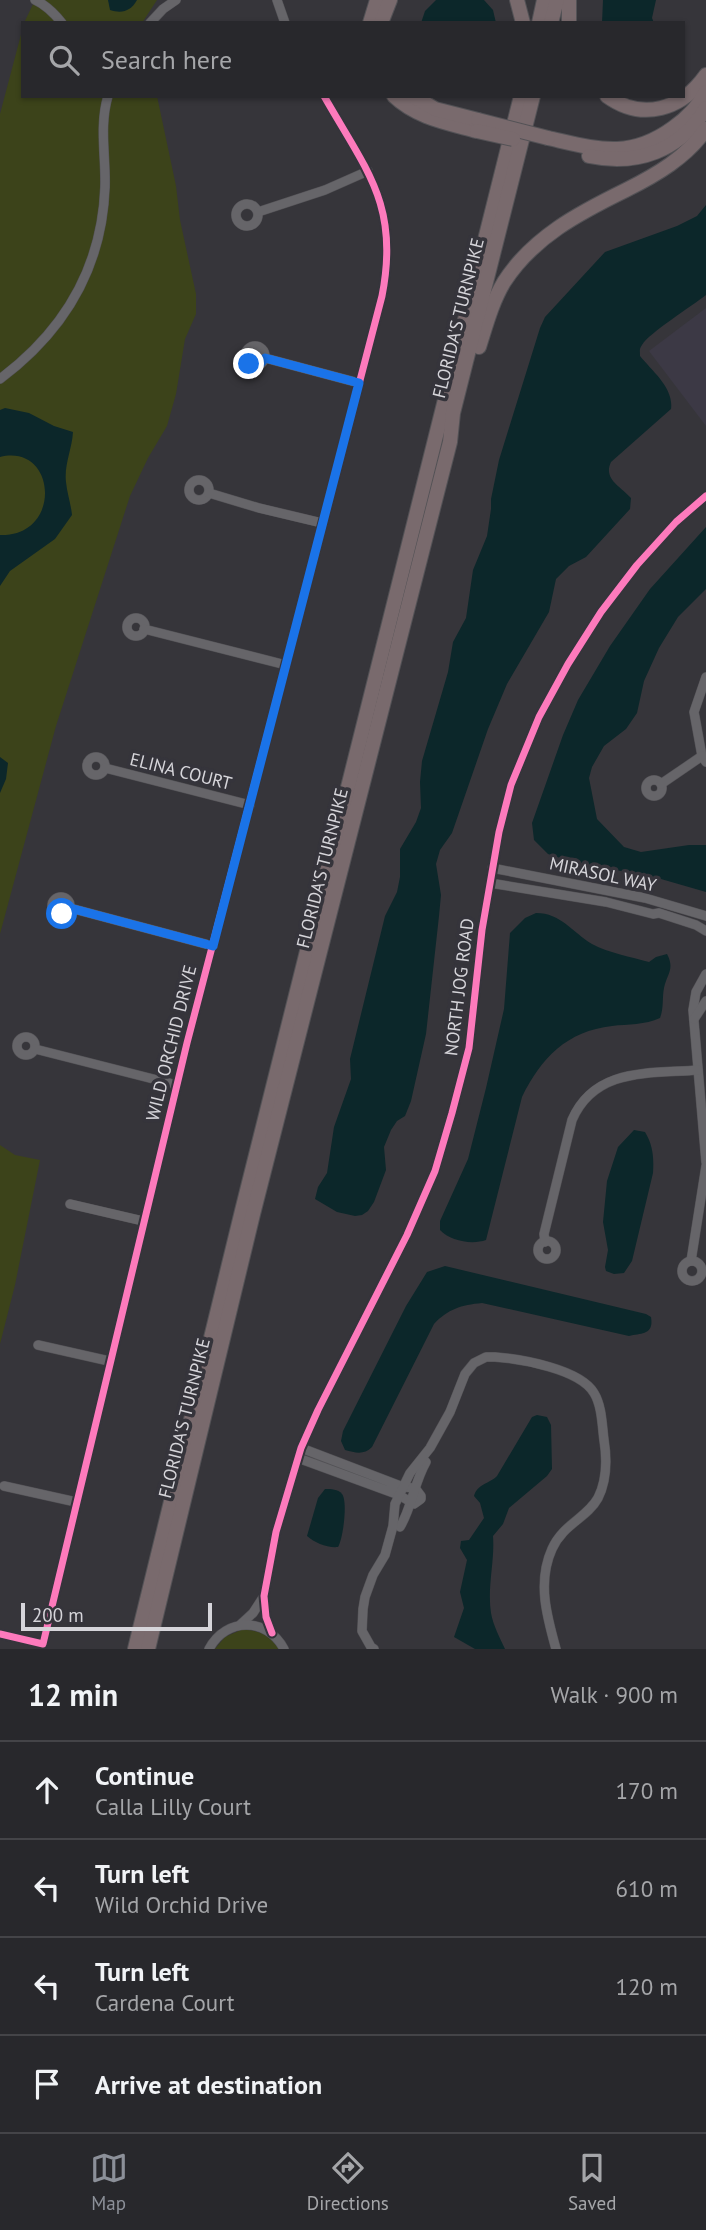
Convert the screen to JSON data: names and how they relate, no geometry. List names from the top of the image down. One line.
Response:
{"streets":{"highway":["FLORIDA'S TURNPIKE"],"street":["ELINA COURT","MIRASOL WAY","NORTH JOG ROAD","WILD ORCHID DRIVE"]},"crossings":[["ELINA COURT","WILD ORCHID DRIVE"],["MIRASOL WAY","NORTH JOG ROAD"]],"scale_bar":"200 m","page":{"search":"Search here","scale":"200 m","heading":["12 min","Walk · 900 m"],"list":[["Continue","Calla Lilly Court","170 m"],["Turn left","Wild Orchid Drive","610 m"],["Turn left","Cardena Court","120 m"],"Arrive at destination"],"nav":["Map","Directions","Saved"]}}
